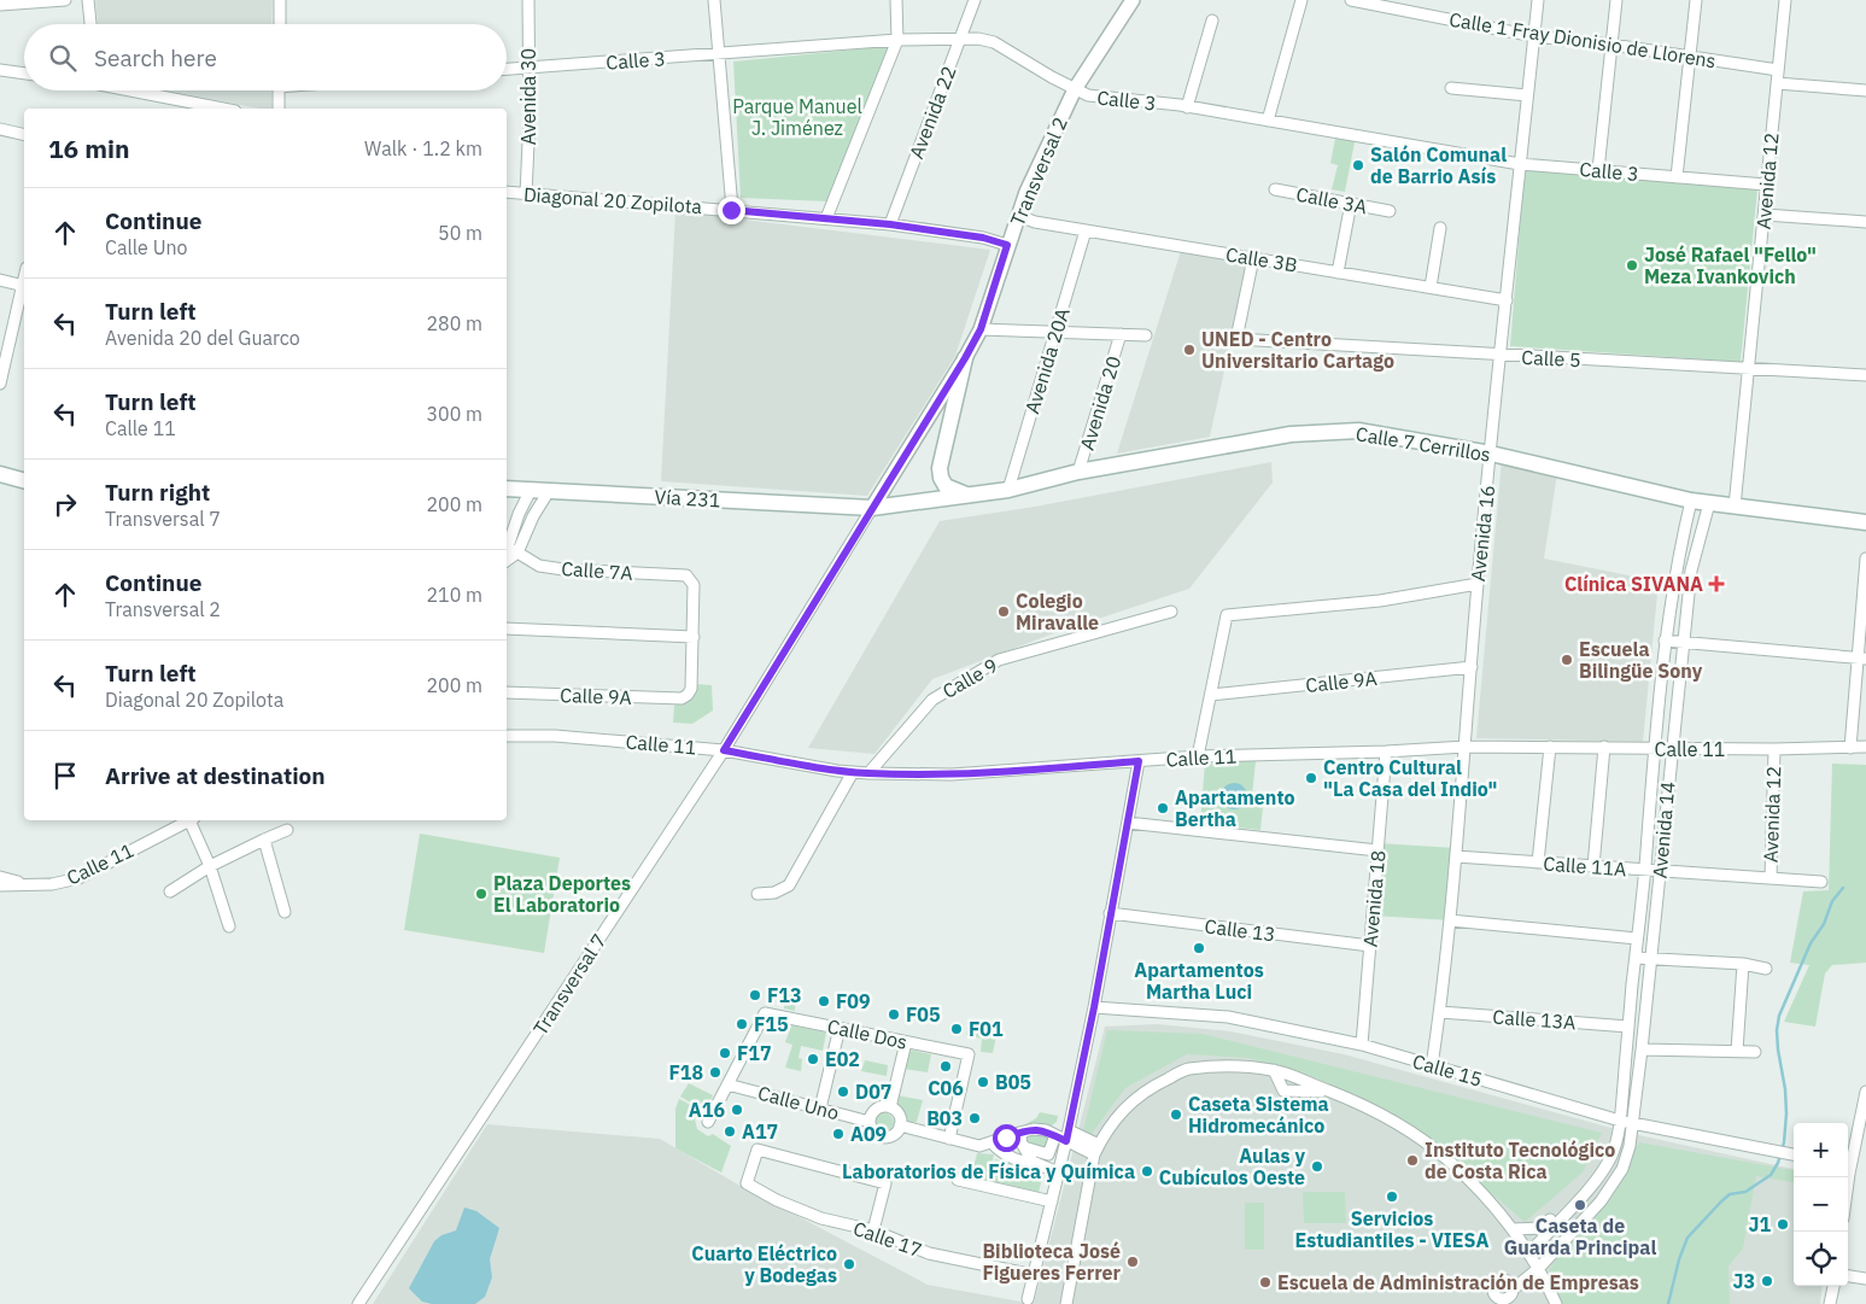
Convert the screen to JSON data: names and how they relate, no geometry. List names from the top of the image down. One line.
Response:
{"streets":{"main road":["Calle 7 Cerrillos","Vía 231"],"street":["Calle 1 Fray Dionisio de Llorens","Calle 3","Avenida 30","Avenida 22","Transversal 2","Avenida 12","Diagonal 20 Zopilota","Calle 3A","Calle 3B","Calle 5","Avenida 20A","Avenida 20","Avenida 16","Calle 7A","Calle 9","Calle 9A","Calle 11","Avenida 14","Calle 11A","Avenida 18","Calle 13","Transversal 7","Calle 13A","Calle Dos","Calle 15","Calle Uno","Calle 17"]},"crossings":[["Calle 1 Fray Dionisio de Llorens","Avenida 12"],["Calle 1 Fray Dionisio de Llorens","Avenida 16"],["Calle 3","Avenida 30"],["Calle 3","Avenida 22"],["Calle 3","Transversal 2"],["Calle 3","Avenida 12"],["Calle 3","Avenida 16"],["Avenida 30","Diagonal 20 Zopilota"],["Avenida 22","Diagonal 20 Zopilota"],["Transversal 2","Diagonal 20 Zopilota"],["Transversal 2","Calle 3B"],["Transversal 2","Calle 7 Cerrillos"],["Transversal 2","Vía 231"],["Transversal 2","Transversal 7"],["Avenida 12","Calle 5"],["Avenida 12","Calle 7 Cerrillos"],["Avenida 12","Calle 11"],["Avenida 12","Calle 11A"],["Calle 3B","Calle 5"],["Calle 3B","Avenida 20A"],["Calle 3B","Avenida 16"],["Calle 5","Avenida 16"],["Avenida 20A","Calle 7 Cerrillos"],["Avenida 20","Calle 7 Cerrillos"],["Calle 7 Cerrillos","Vía 231"],["Calle 7 Cerrillos","Avenida 16"],["Calle 7 Cerrillos","Avenida 14"],["Calle 7 Cerrillos","Transversal 7"],["Vía 231","Transversal 7"],["Avenida 16","Calle 9A"],["Avenida 16","Calle 11"],["Avenida 16","Calle 11A"],["Avenida 16","Calle 13A"],["Avenida 16","Calle 15"],["Calle 7A","Calle 9A"],["Calle 9","Calle 11"],["Calle 11","Avenida 14"],["Calle 11","Avenida 18"],["Calle 11","Transversal 7"],["Avenida 14","Calle 11A"],["Avenida 14","Calle 13A"],["Avenida 14","Calle 15"],["Avenida 18","Calle 13"],["Avenida 18","Calle 15"],["Calle Dos","Calle Uno"]],"parks":["Parque Manuel J. Jiménez"],"places":{"other":["Salón Comunal de Barrio Asís","José Rafael \"Fello\" Meza Ivankovich","UNED - Centro Universitario Cartago","Colegio Miravalle","Escuela Bilingüe Sony","Centro Cultural \"La Casa del Indio\"","Apartamento Bertha","Plaza Deportes El Laboratorio","Apartamentos Martha Luci","F13","F09","F05","F15","F01","F17","E02","C06","F18","B05","D07","A16","Caseta Sistema Hidromecánico","B03","A17","A09","Instituto Tecnológico de Costa Rica","Aulas y Cubículos Oeste","Laboratorios de Física y Química","Servicios Estudiantiles - VIESA","Caseta de Guarda Principal","J1","Biblioteca José Figueres Ferrer","Cuarto Eléctrico y Bodegas","J3","Escuela de Administración de Empresas"],"health":["Clínica SIVANA"]},"page":{"search":"Search here","heading":["16 min","Walk · 1.2 km"],"list":[["Continue","Calle Uno","50 m"],["Turn left","Avenida 20 del Guarco","280 m"],["Turn left","Calle 11","300 m"],["Turn right","Transversal 7","200 m"],["Continue","Transversal 2","210 m"],["Turn left","Diagonal 20 Zopilota","200 m"],"Arrive at destination"],"map_buttons":["+","−"]}}
